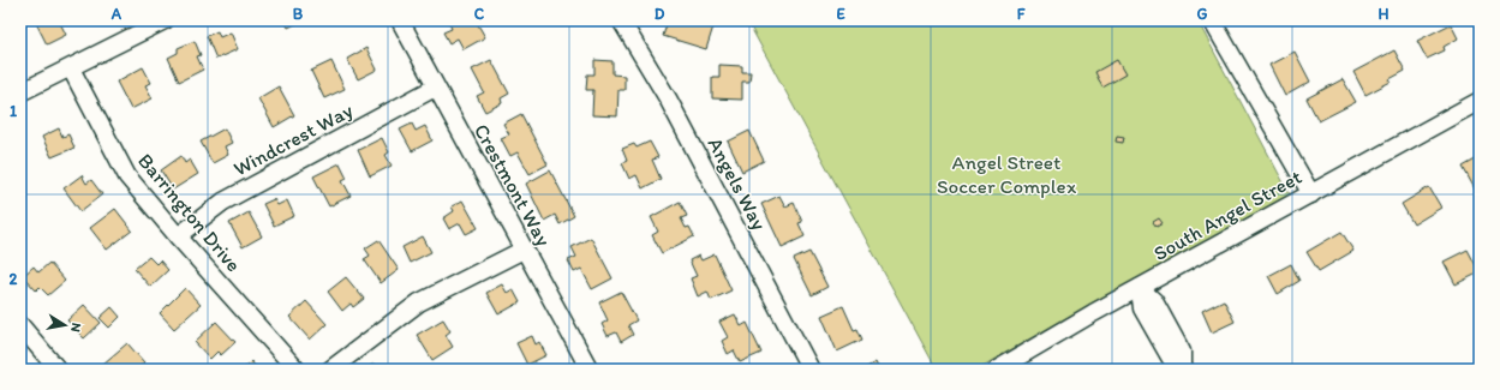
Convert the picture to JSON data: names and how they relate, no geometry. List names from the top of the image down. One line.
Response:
{"streets":{"street":["Windcrest Way","Angels Way","Crestmont Way","Barrington Drive","South Angel Street"]},"crossings":[["Windcrest Way","Crestmont Way"],["Windcrest Way","Barrington Drive"]],"parks":["Angel Street Soccer Complex"],"north":"right","grid":{"columns":["A","B","C","D","E","F","G","H"],"rows":["1","2"]}}
